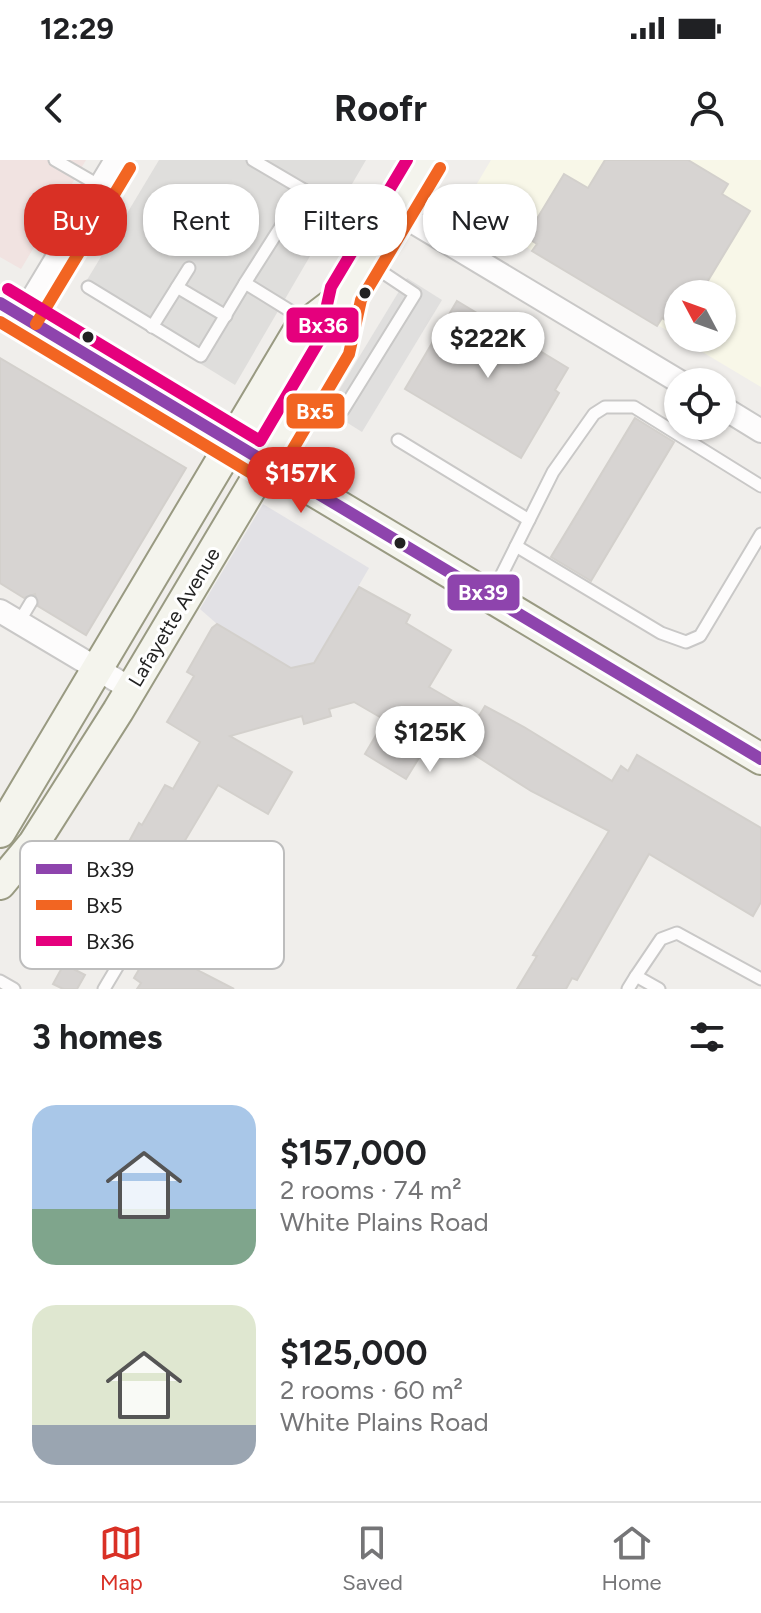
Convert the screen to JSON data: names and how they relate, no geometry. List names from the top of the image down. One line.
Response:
{"streets":{"street":["Lafayette Avenue"]},"lines":["transit line Bx36","transit line Bx5","transit line Bx39"],"legend":["Bx39","Bx5","Bx36"],"north":"top left","page":{"status":"12:29","header":"Roofr","chip":["Buy","Rent","Filters","New"],"price":["$222K","$157K","$125K"],"heading":"3 homes","list":[{"name":"$157,000","note":"2 rooms · 74 m² · White Plains Road"},{"name":"$125,000","note":"2 rooms · 60 m² · White Plains Road"}],"tabs":["Map","Saved","Home"]}}
